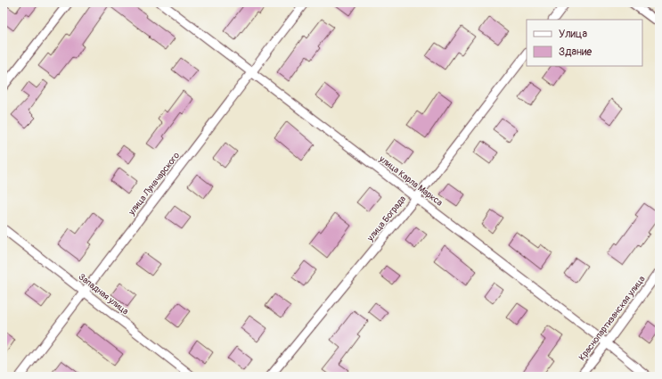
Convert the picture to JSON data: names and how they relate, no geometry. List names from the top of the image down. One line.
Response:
{"streets":{"street":["улица Карла Маркса","улица Луначарского","улица Бограда","Западная улица","Краснопартизанская улица"]},"crossings":[["улица Карла Маркса","улица Луначарского"],["улица Карла Маркса","улица Бограда"],["улица Карла Маркса","Краснопартизанская улица"],["улица Луначарского","Западная улица"]],"legend":["Улица","Здание"]}
